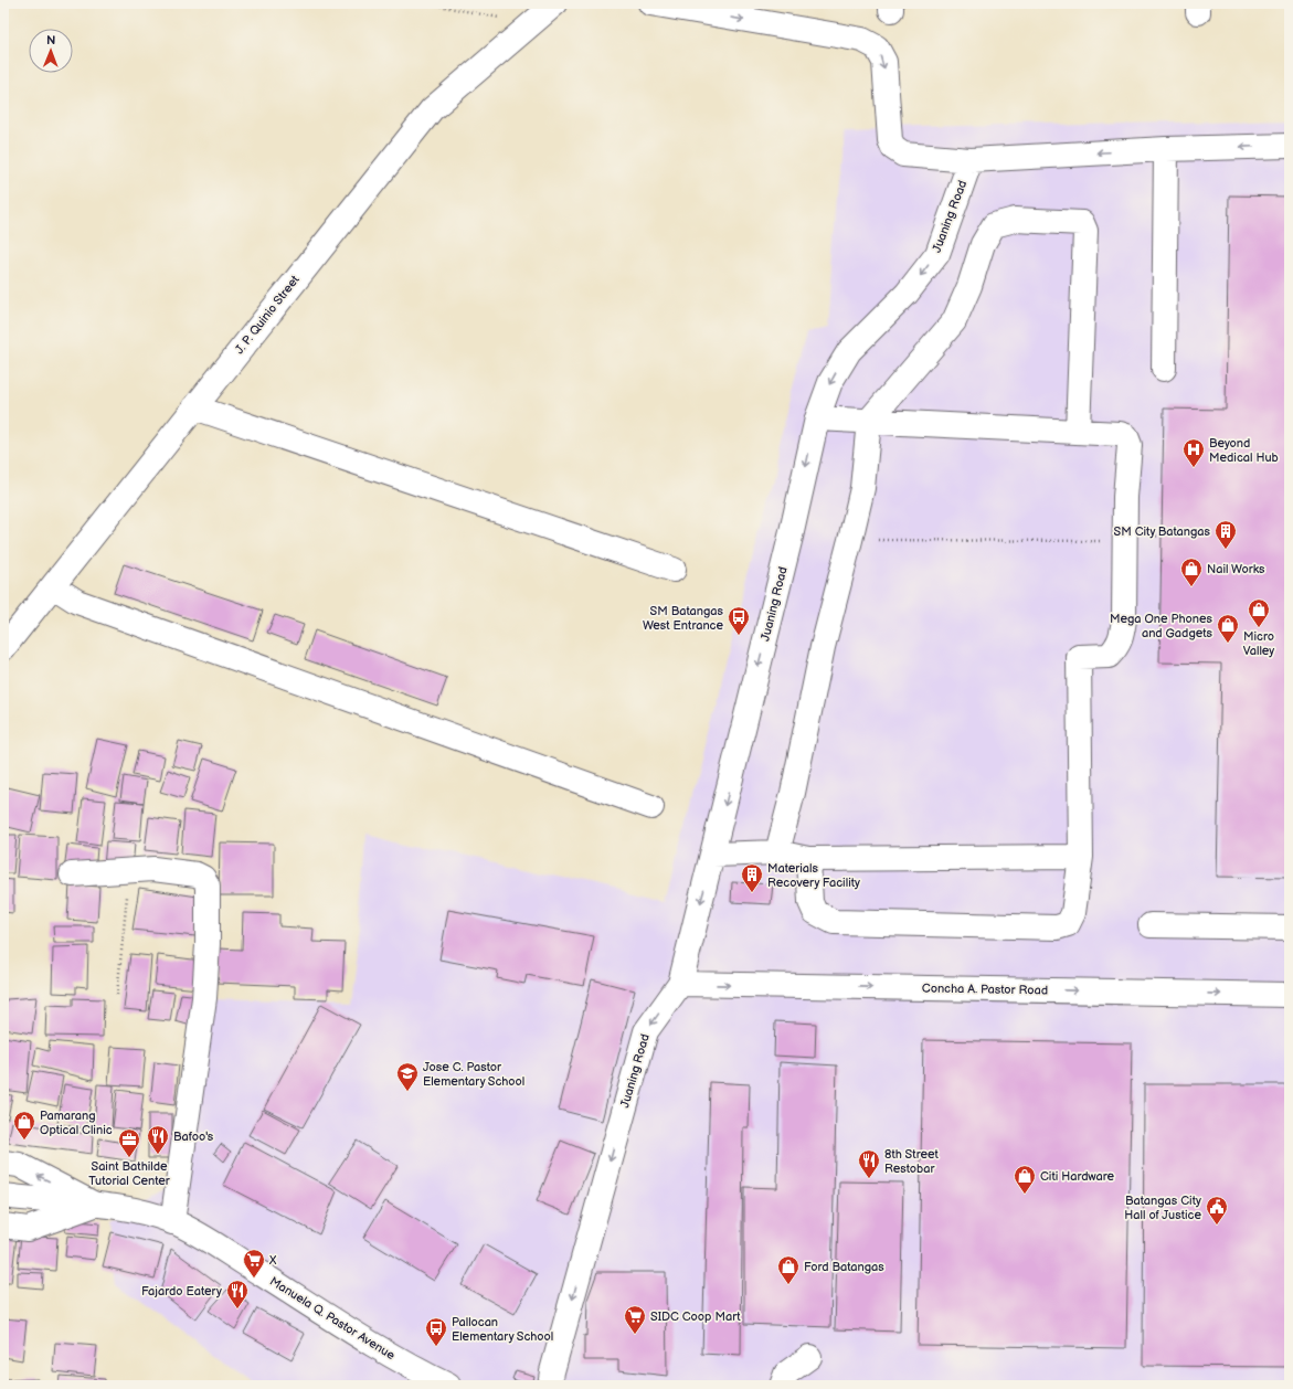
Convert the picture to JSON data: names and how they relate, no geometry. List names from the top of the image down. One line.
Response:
{"streets":{"street":["Juaning Road","J. P. Quinio Street","Concha A. Pastor Road","Manuela Q. Pastor Avenue"]},"crossings":[["Juaning Road","Concha A. Pastor Road"]],"places":{"hospital":["Beyond Medical Hub"],"building":["SM City Batangas","Materials Recovery Facility"],"shop":["Nail Works","Micro Valley","Mega One Phones and Gadgets","Pamarang Optical Clinic","Citi Hardware","Ford Batangas"],"bus stop":["SM Batangas West Entrance","Pallocan Elementary School"],"school or university":["Jose C. Pastor Elementary School"],"restaurant":["Bafoo's","8th Street Restobar","Fajardo Eatery"],"office":["Saint Bathilde Tutorial Center"],"public building":["Batangas City Hall of Justice"],"supermarket":["X","SIDC Coop Mart"]},"north":"top"}
